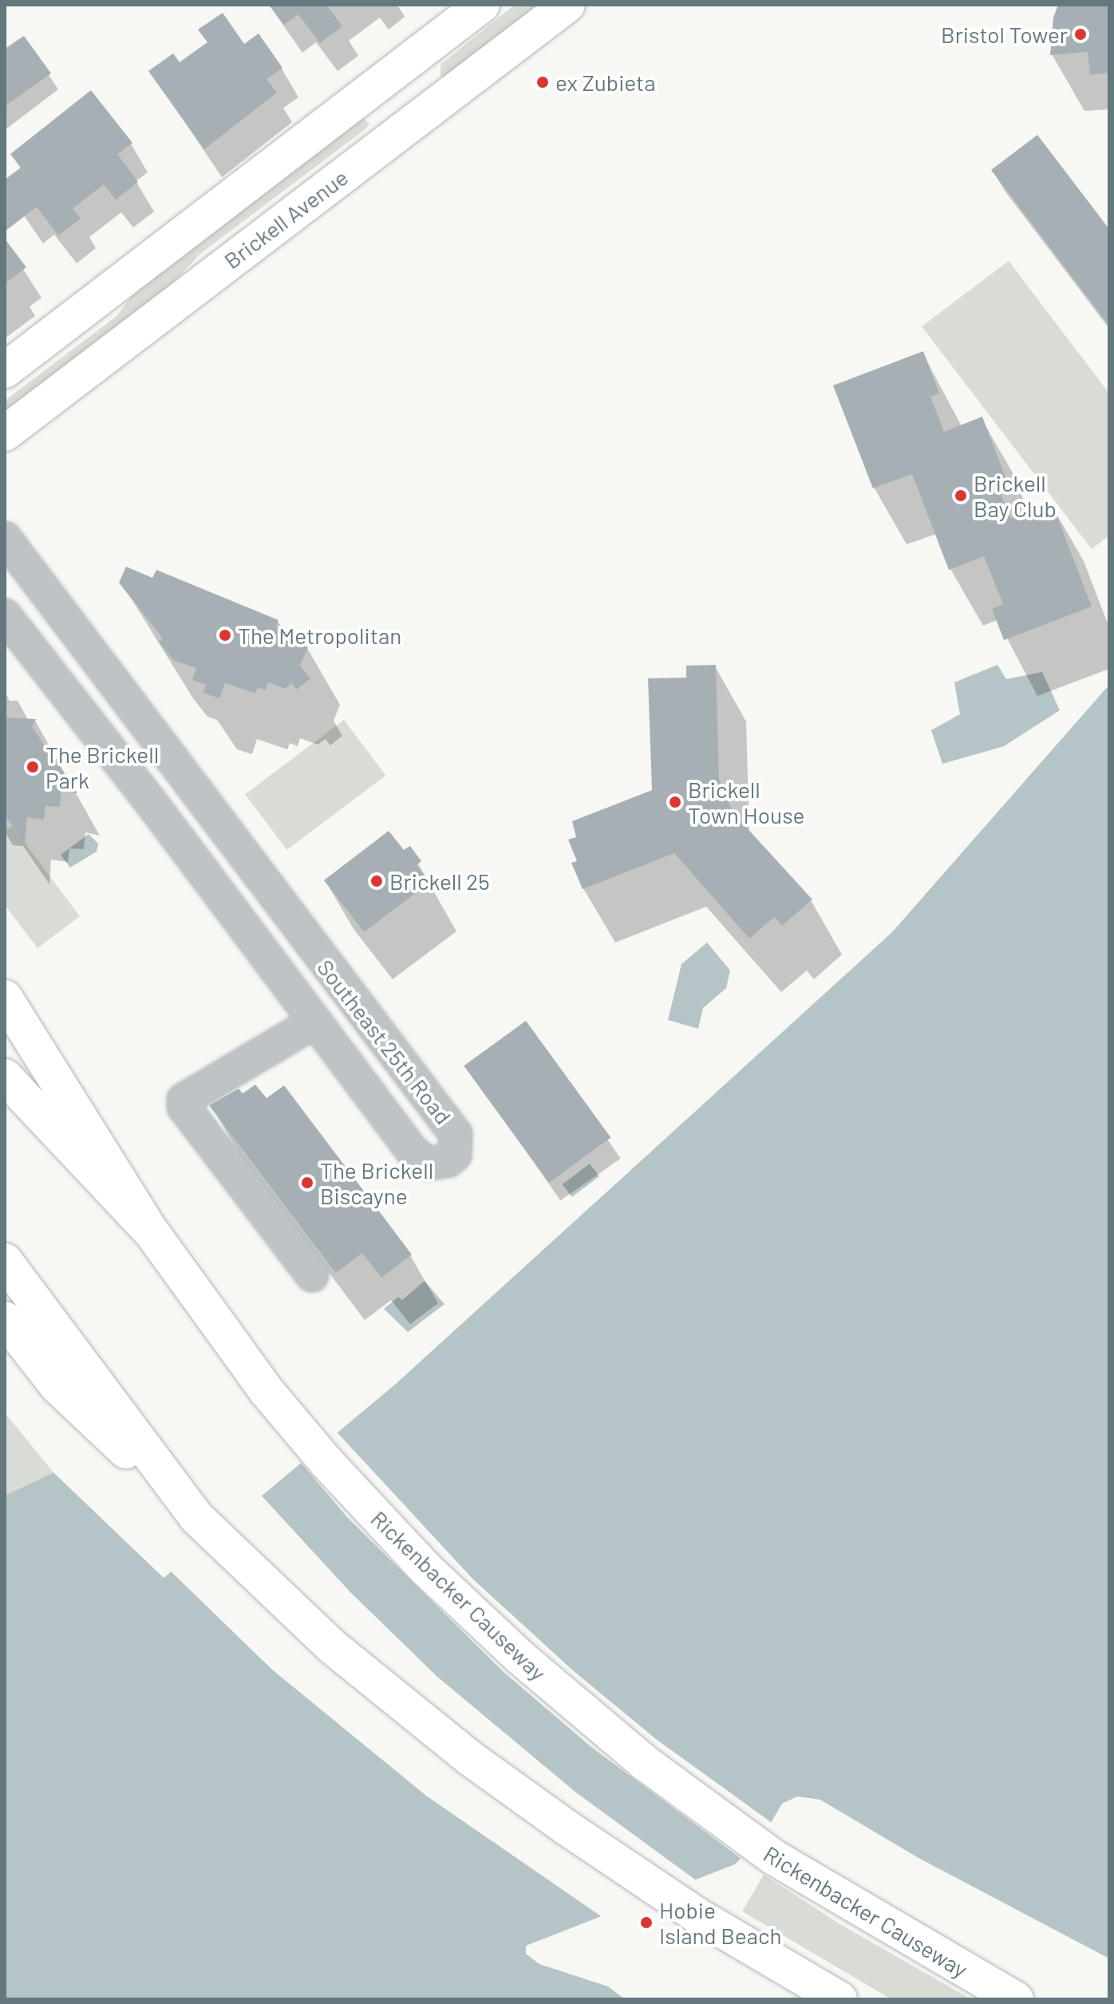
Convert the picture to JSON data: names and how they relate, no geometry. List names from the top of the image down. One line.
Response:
{"streets":{"main road":["Brickell Avenue","Rickenbacker Causeway"],"street":["Southeast 25th Road"]},"places":["Bristol Tower","ex Zubieta","Brickell Bay Club","The Metropolitan","The Brickell Park","Brickell Town House","Brickell 25","The Brickell Biscayne","Hobie Island Beach"]}
